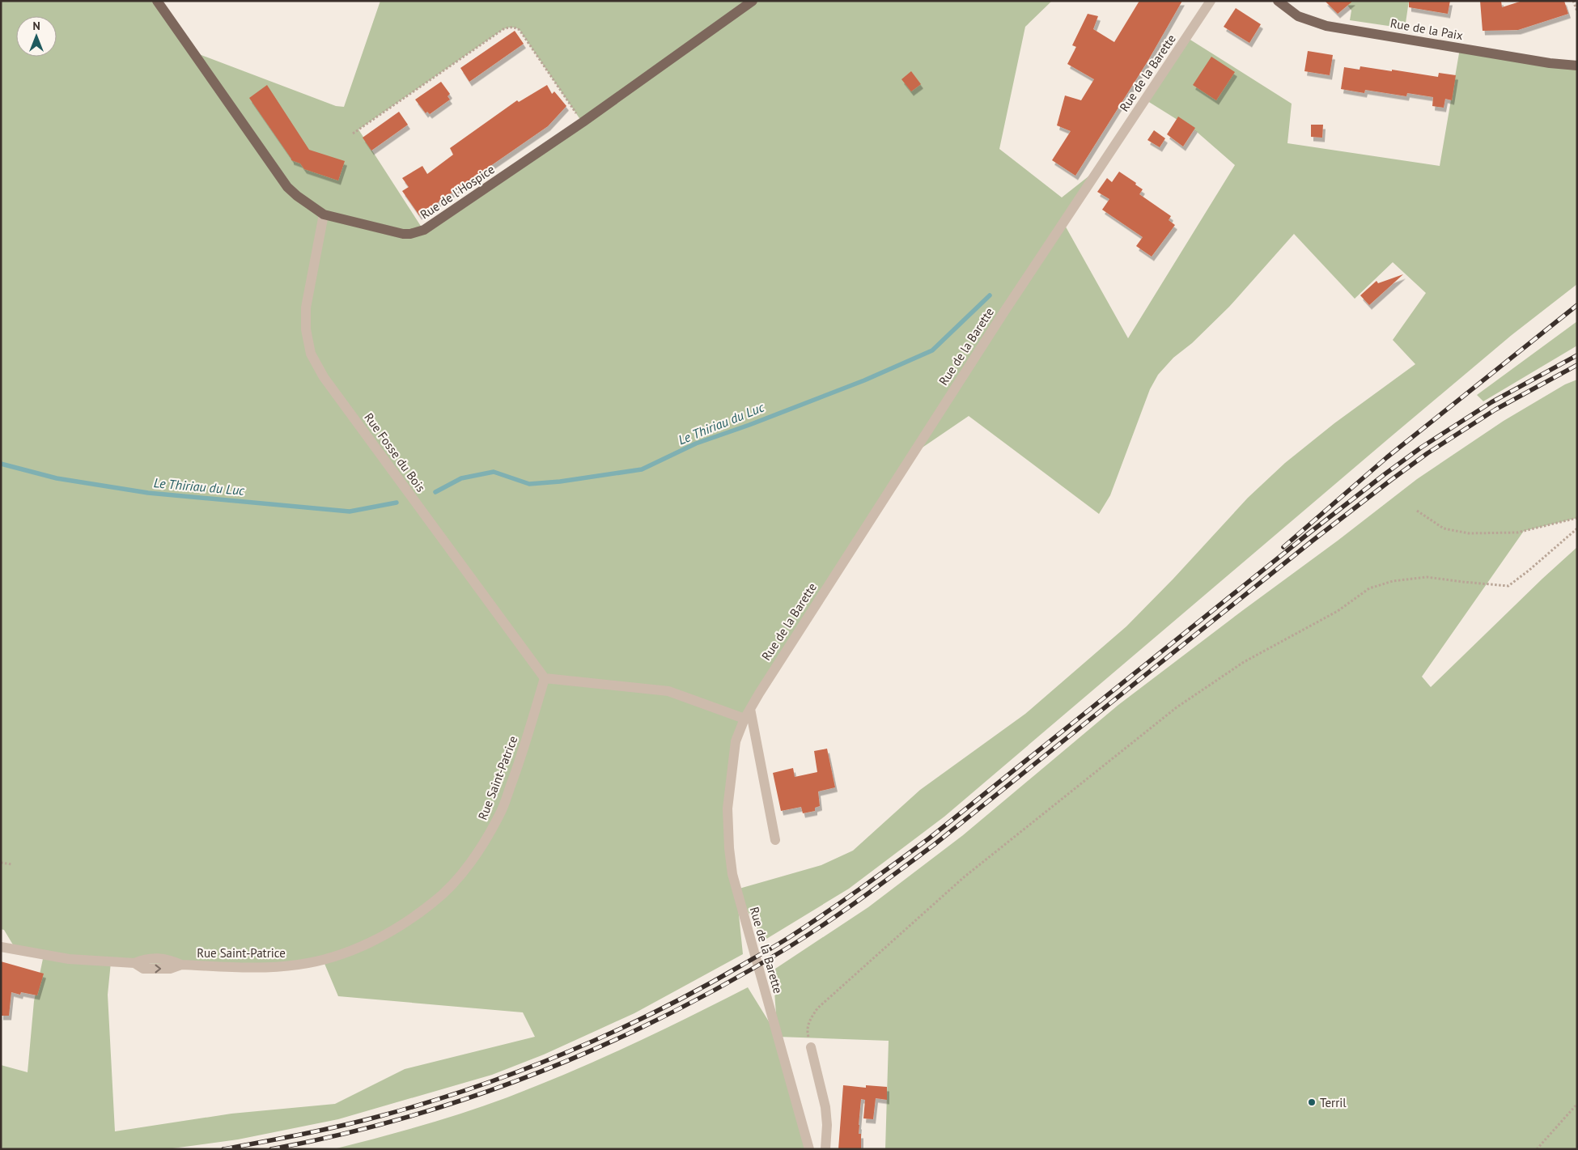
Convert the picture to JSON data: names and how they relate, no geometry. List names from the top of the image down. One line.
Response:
{"streets":{"main road":["Rue de la Paix","Rue de l'Hospice"],"street":["Rue de la Barette","Rue Fosse du Bois","Rue Saint-Patrice"]},"crossings":[["Rue de l'Hospice","Rue Fosse du Bois"],["Rue Fosse du Bois","Rue Saint-Patrice"]],"water":["Le Thiriau du Luc"],"places":["Terril"],"north":"top"}
